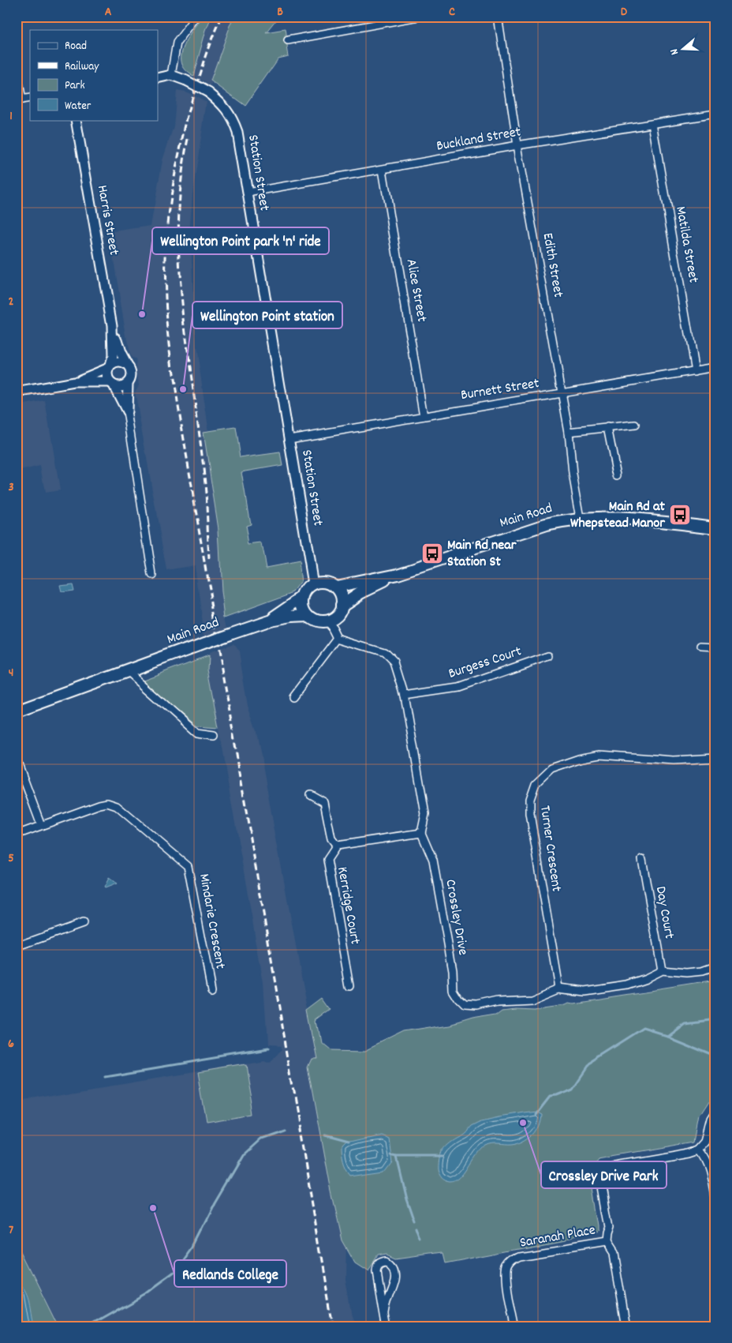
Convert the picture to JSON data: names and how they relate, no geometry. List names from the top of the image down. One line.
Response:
{"streets":{"main road":["Main Road"],"street":["Buckland Street","Station Street","Harris Street","Matilda Street","Edith Street","Alice Street","Burnett Street","Burgess Court","Turner Crescent","Kerridge Court","Day Court","Crossley Drive","Mindarie Crescent","Saranah Place"]},"crossings":[["Buckland Street","Station Street"],["Buckland Street","Matilda Street"],["Buckland Street","Edith Street"],["Buckland Street","Alice Street"],["Station Street","Burnett Street"],["Station Street","Main Road"],["Matilda Street","Burnett Street"],["Edith Street","Burnett Street"],["Edith Street","Main Road"],["Alice Street","Burnett Street"],["Turner Crescent","Crossley Drive"],["Day Court","Crossley Drive"]],"places":{"other":["Wellington Point park 'n' ride","Wellington Point station","Crossley Drive Park","Redlands College"],"bus stop":["Main Rd at Whepstead Manor","Main Rd near Station St"]},"legend":["Road","Railway","Park","Water"],"north":"left","grid":{"columns":["A","B","C","D"],"rows":["1","2","3","4","5","6","7"]}}
